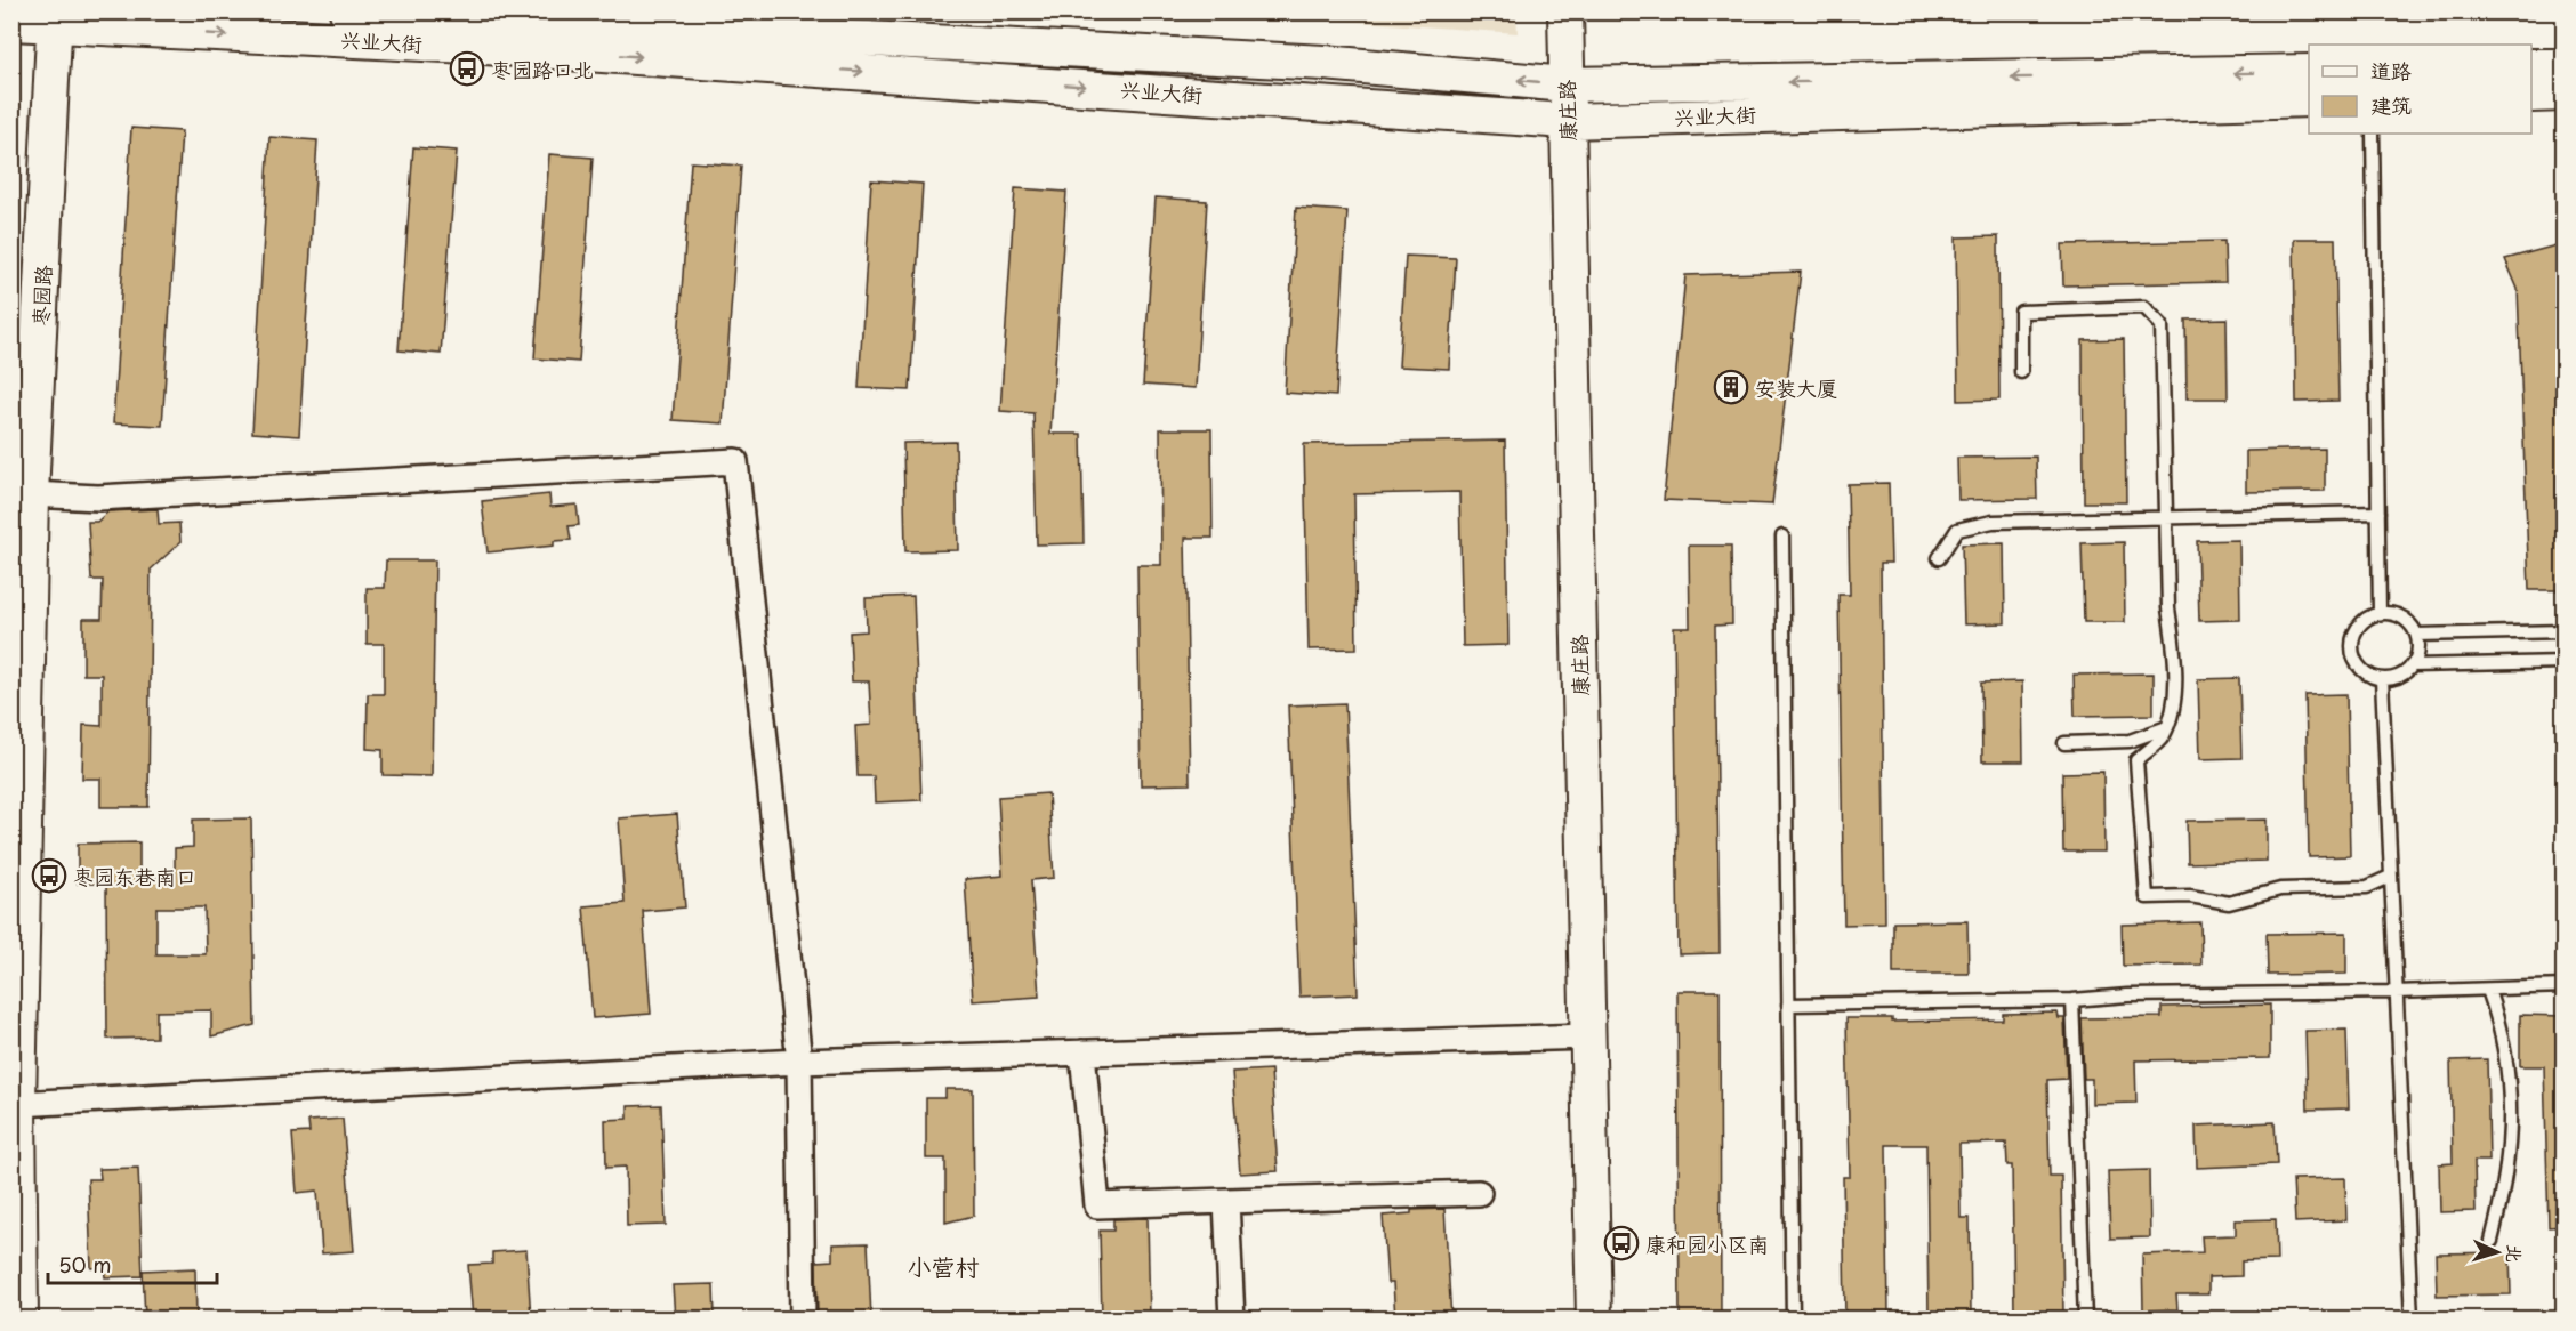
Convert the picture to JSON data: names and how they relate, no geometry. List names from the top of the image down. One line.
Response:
{"streets":{"main road":["兴业大街","康庄路","枣园路"]},"crossings":[["兴业大街","康庄路"],["兴业大街","枣园路"]],"districts":["小营村"],"places":{"bus stop":["枣园路口北","枣园东巷南口","康和园小区南"],"building":["安装大厦"]},"legend":["道路","建筑"],"scale_bar":"50 m","north":"right"}
